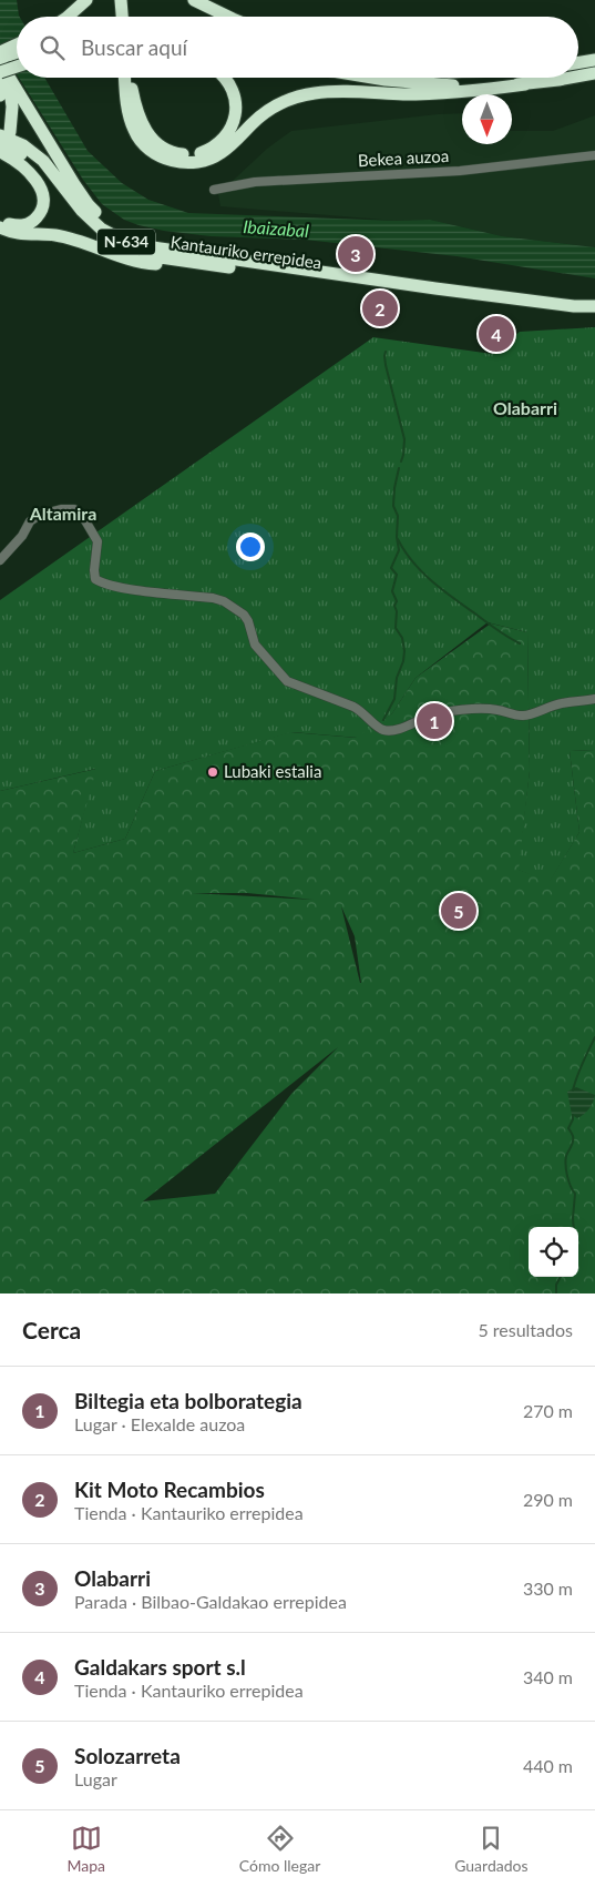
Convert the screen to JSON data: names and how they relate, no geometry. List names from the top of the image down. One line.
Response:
{"streets":{"highway":["N-634","Kantauriko errepidea"],"street":["Bekea auzoa"]},"districts":["Olabarri","Altamira"],"water":["Ibaizabal"],"places":["Lubaki estalia"],"north":"bottom","page":{"search":"Buscar aquí","pins":["3","2","4","1","5"],"heading":["Cerca","5 resultados"],"list":[{"mark":"1","name":"Biltegia eta bolborategia","note":"Lugar · Elexalde auzoa","value":"270 m"},{"mark":"2","name":"Kit Moto Recambios","note":"Tienda · Kantauriko errepidea","value":"290 m"},{"mark":"3","name":"Olabarri","note":"Parada · Bilbao-Galdakao errepidea","value":"330 m"},{"mark":"4","name":"Galdakars sport s.l","note":"Tienda · Kantauriko errepidea","value":"340 m"},{"mark":"5","name":"Solozarreta","note":"Lugar","value":"440 m"}],"nav":["Mapa","Cómo llegar","Guardados"]}}
